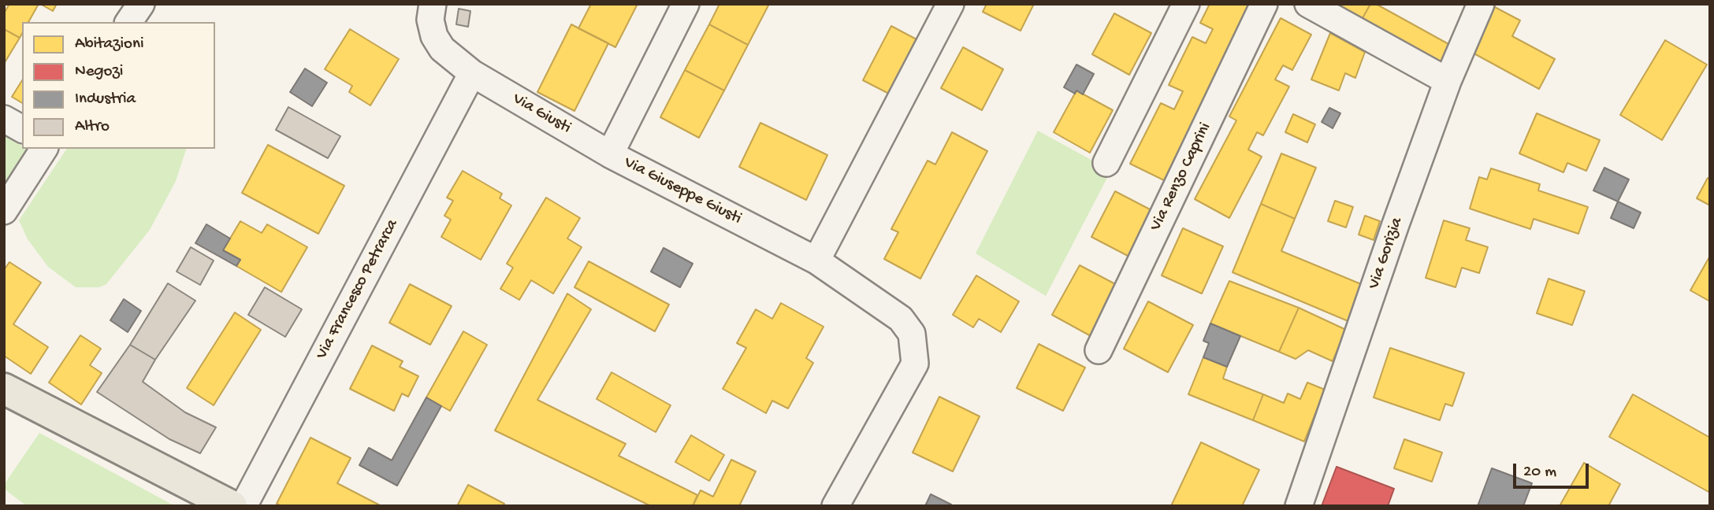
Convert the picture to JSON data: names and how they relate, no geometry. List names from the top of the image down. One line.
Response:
{"streets":{"street":["Via Giusti","Via Renzo Caprini","Via Giuseppe Giusti","Via Gorizia","Via Francesco Petrarca"]},"crossings":[["Via Giusti","Via Giuseppe Giusti"],["Via Giusti","Via Francesco Petrarca"]],"legend":["Abitazioni","Negozi","Industria","Altro"],"scale_bar":"20 m"}
